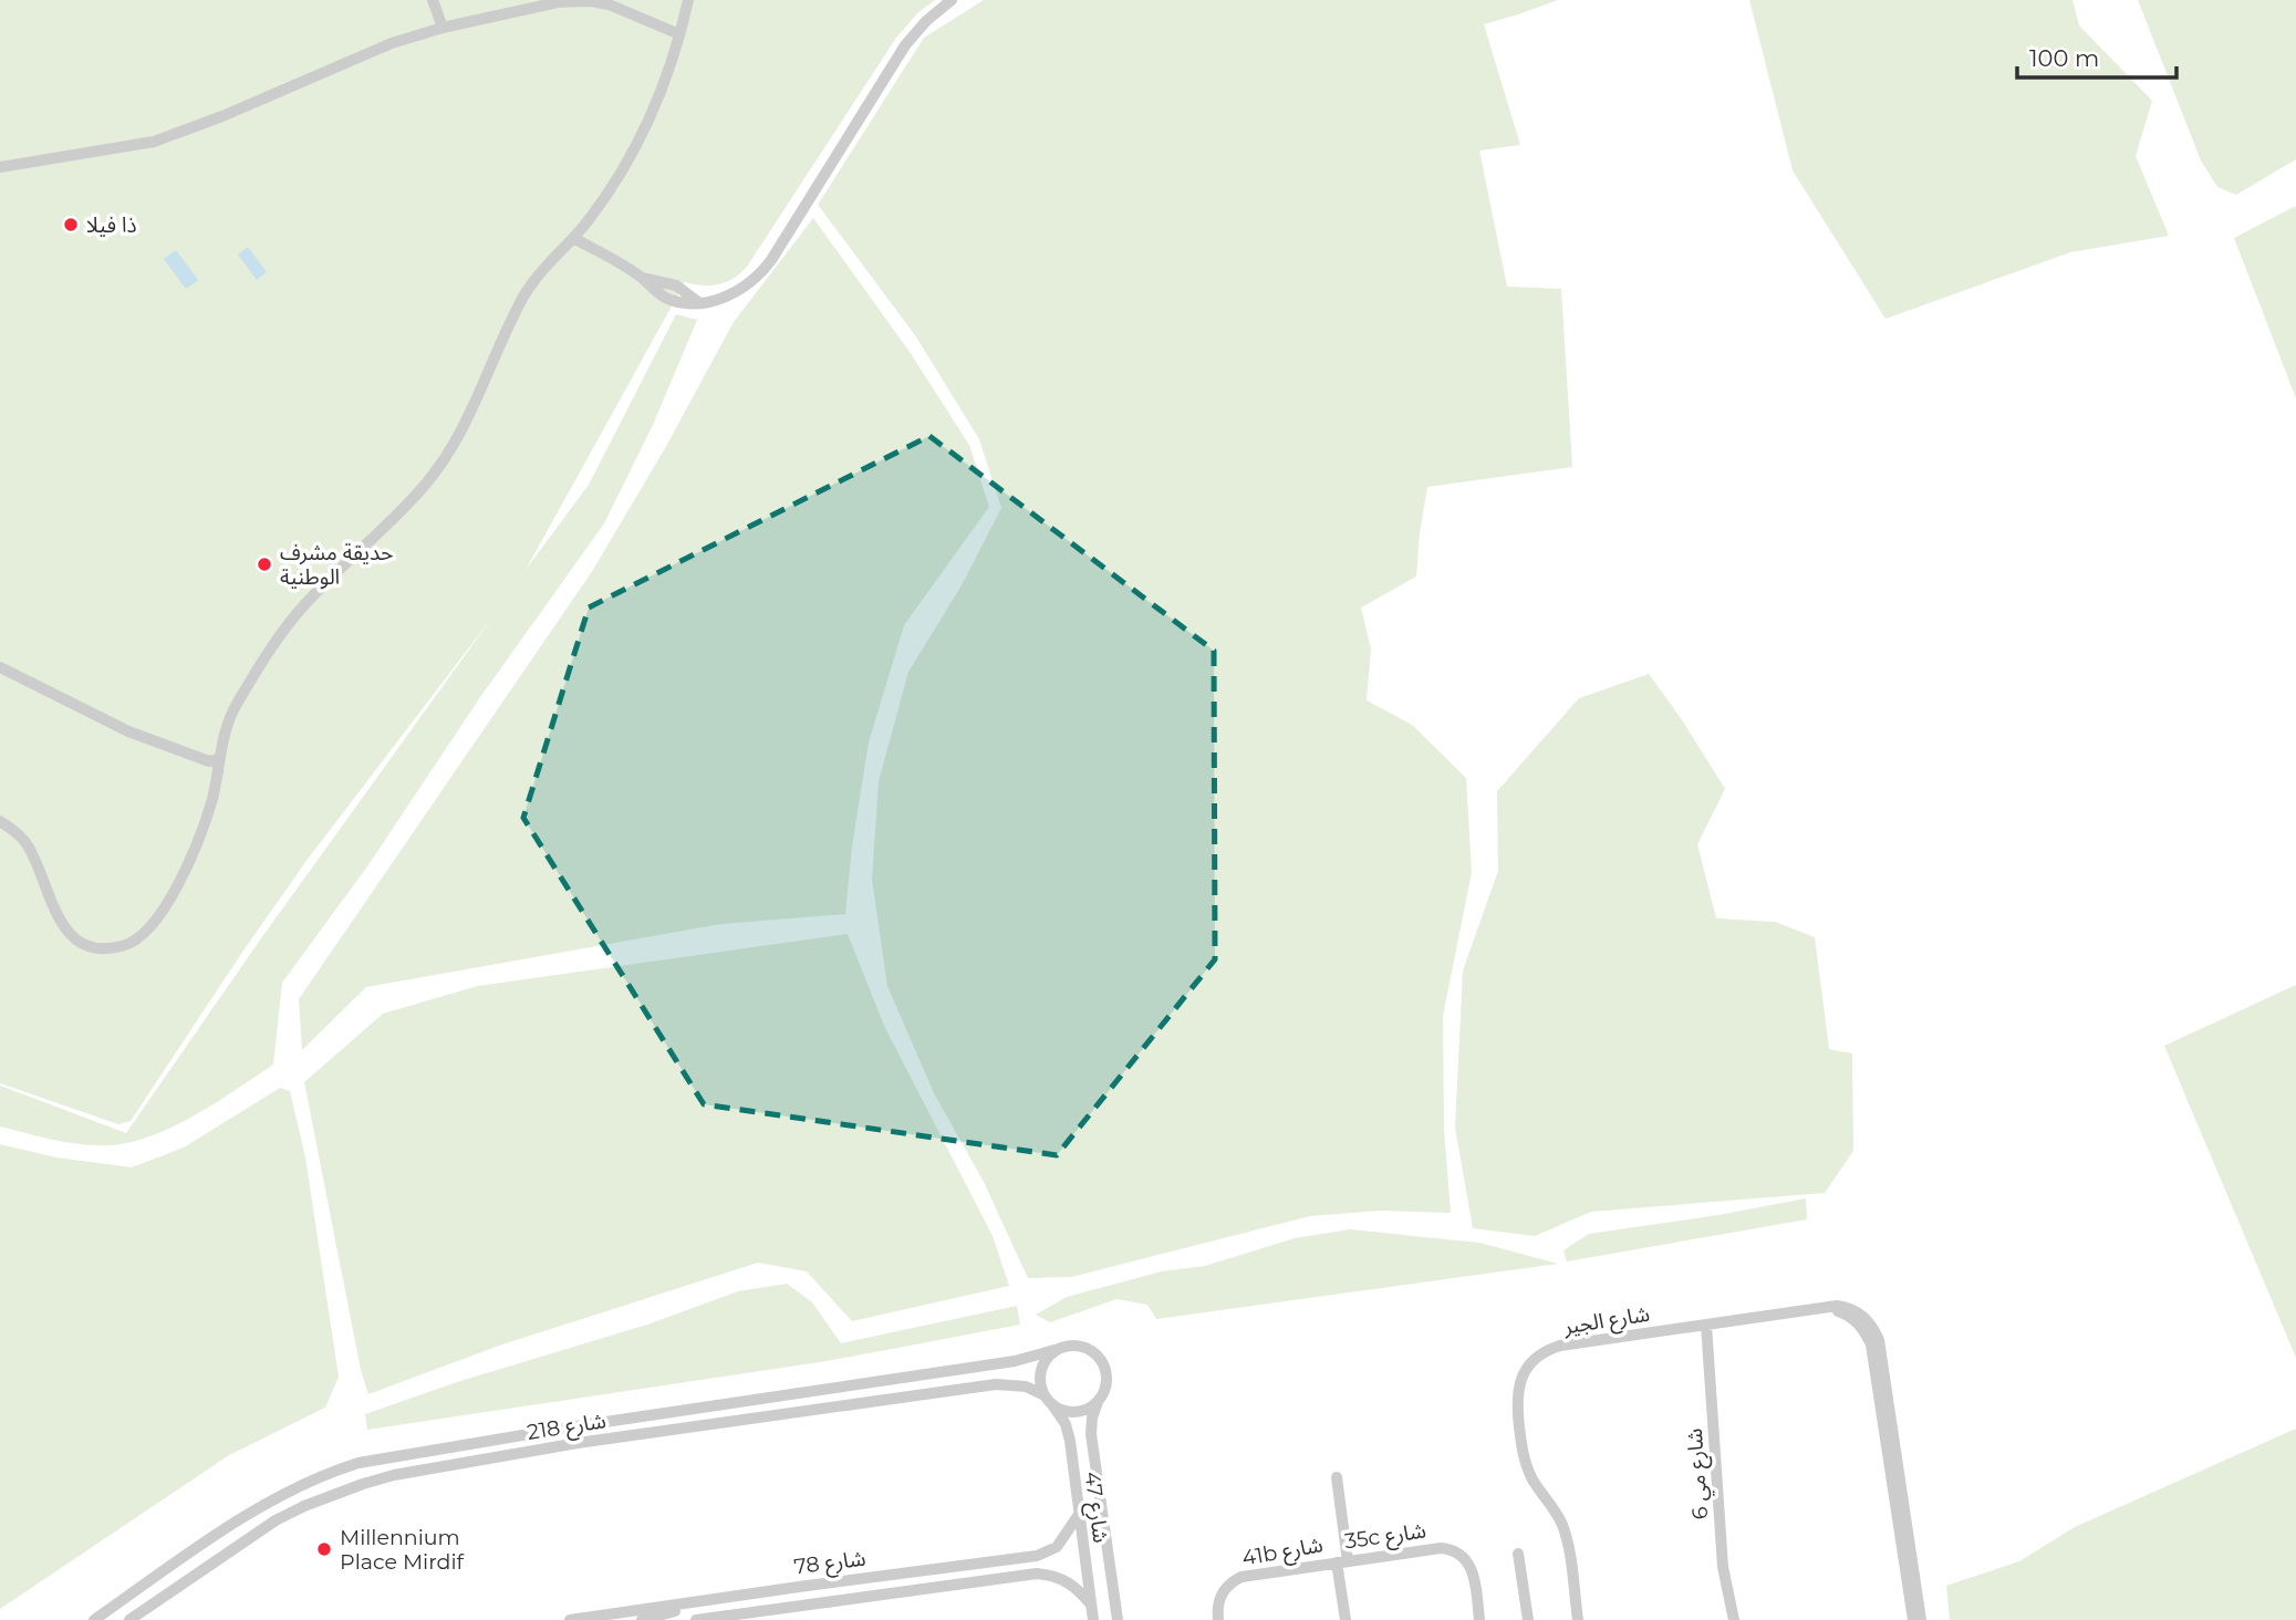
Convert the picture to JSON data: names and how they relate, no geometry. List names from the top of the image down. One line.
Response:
{"streets":{"street":["شارع الجير","شارع 218","شارع مي 6","شارع 47","35c شارع","41b شارع","شارع 78"]},"crossings":[["شارع الجير","شارع مي 6"],["شارع 218","شارع 47"],["شارع 47","شارع 78"],["35c شارع","41b شارع"]],"places":["ذا فيلا","حديقة مشرف الوطنية","Millennium Place Mirdif"],"scale_bar":"100 m"}
